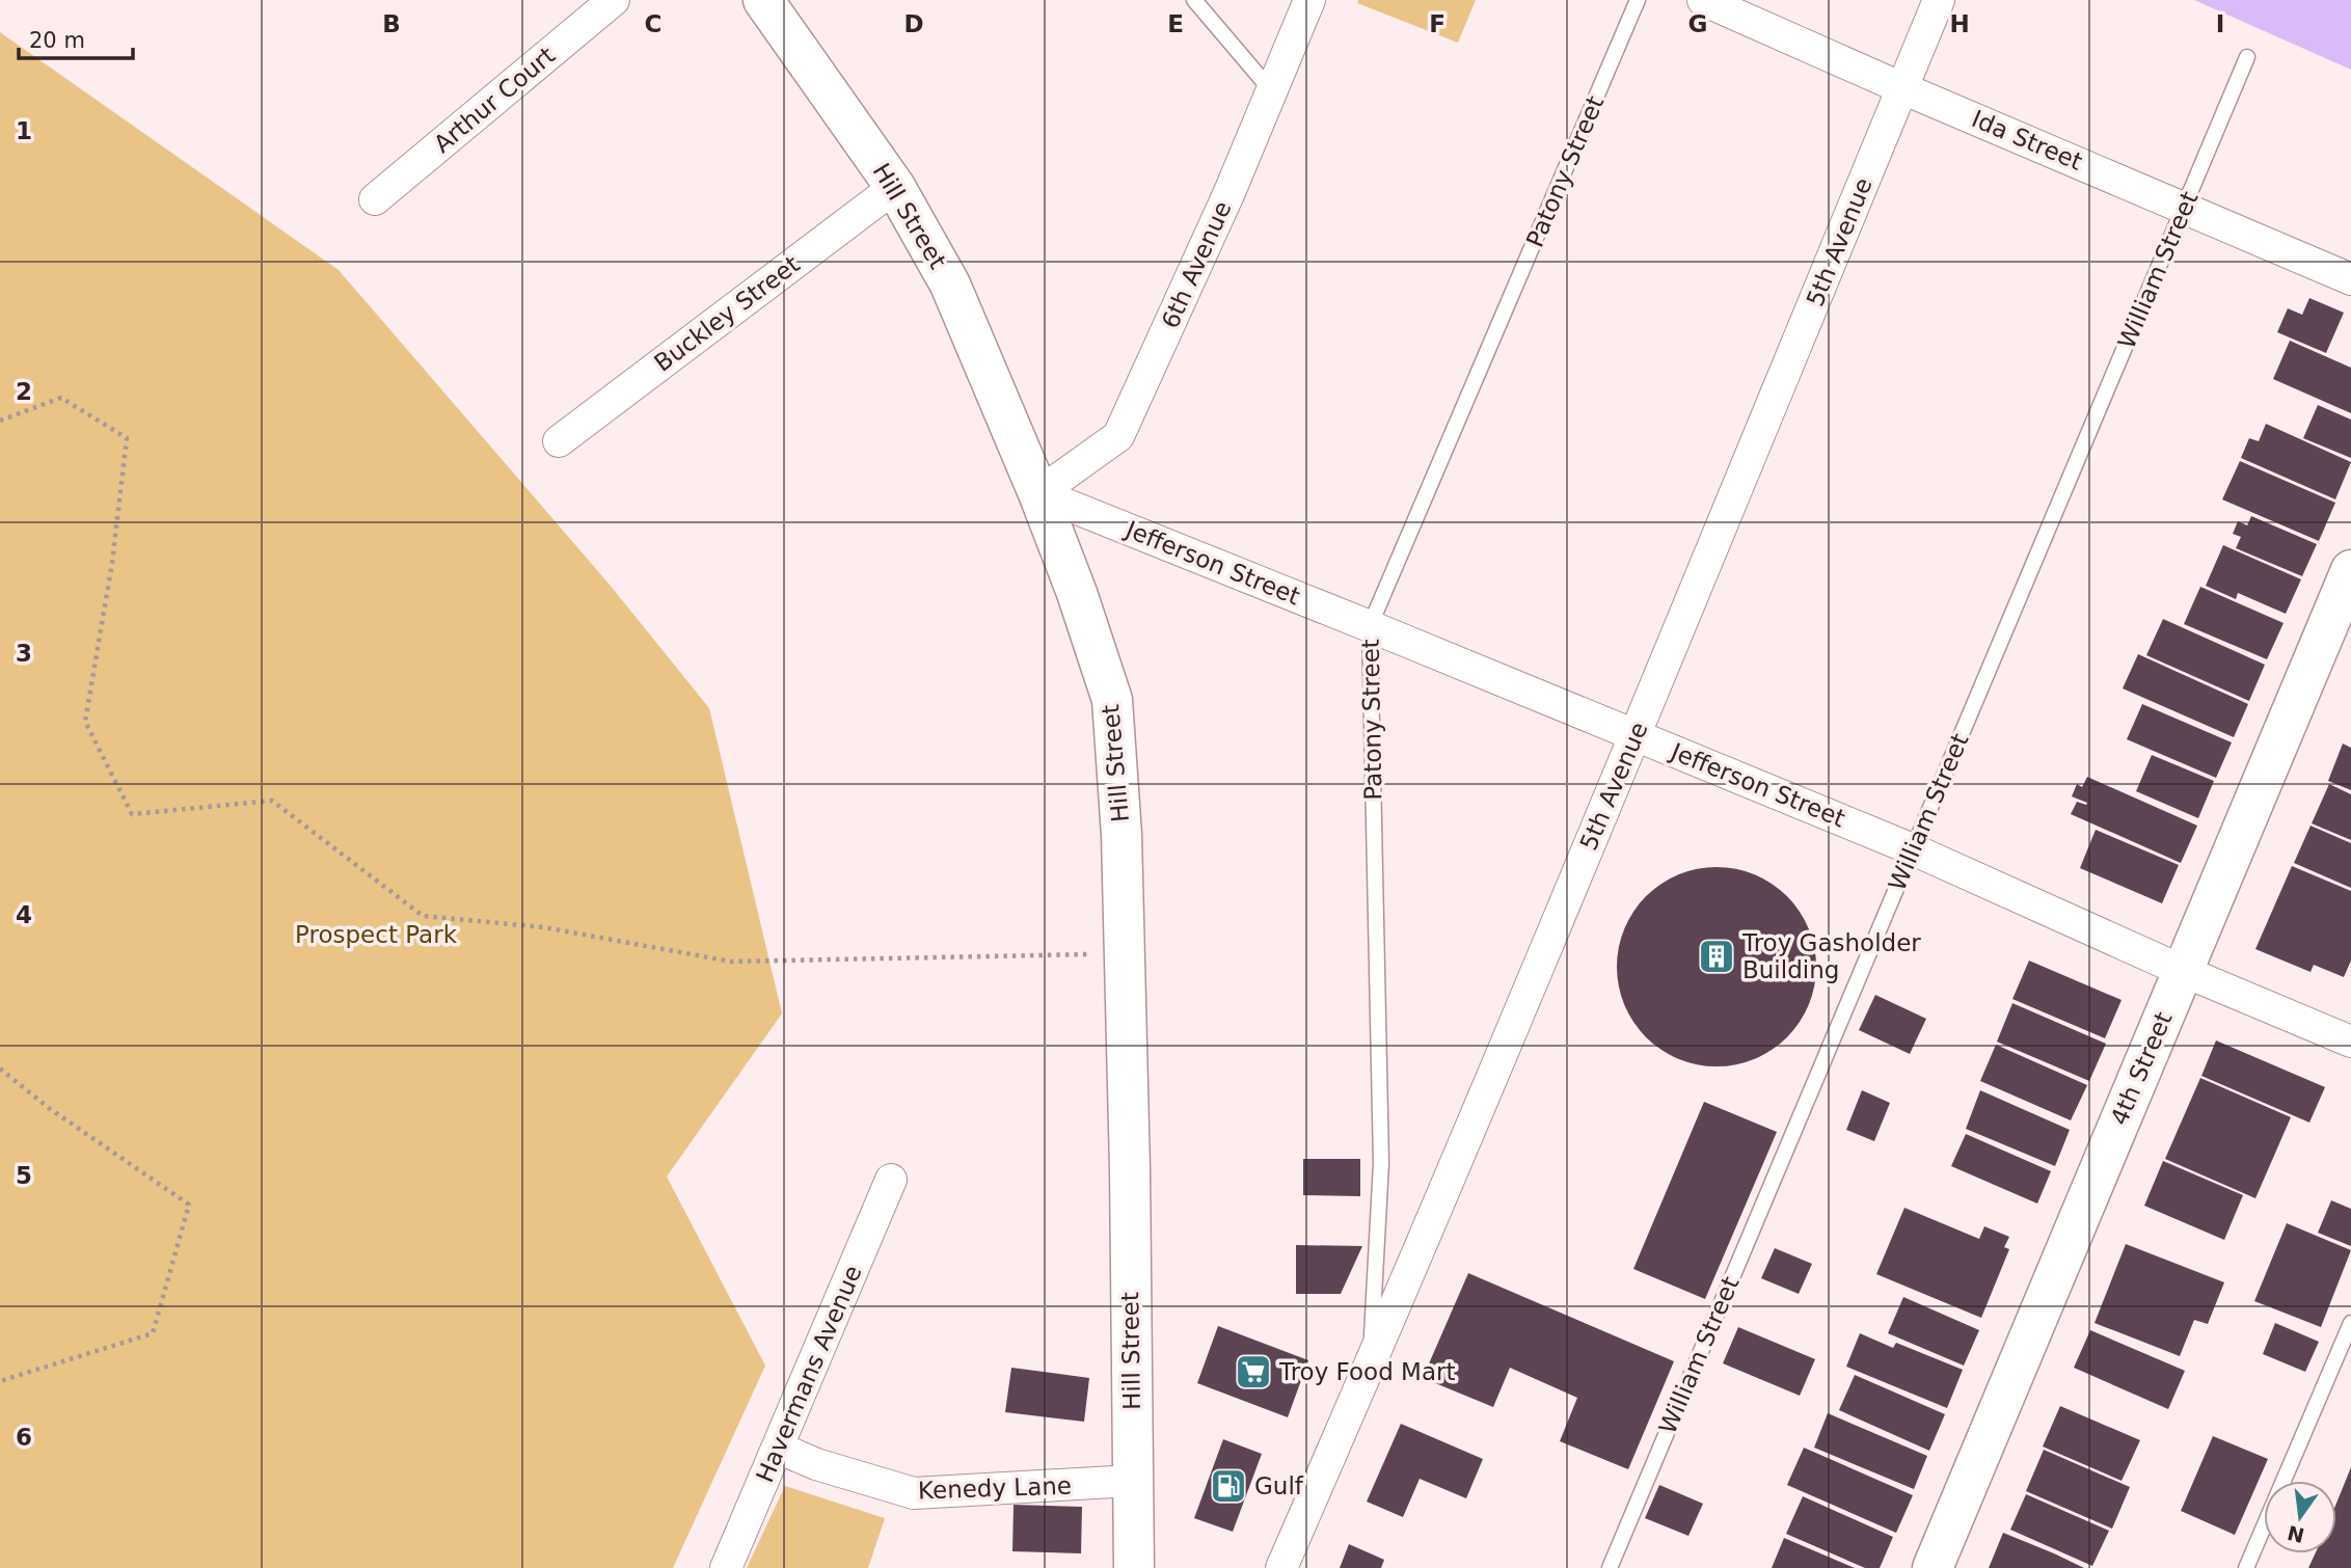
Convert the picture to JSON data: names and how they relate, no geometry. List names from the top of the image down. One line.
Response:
{"streets":{"street":["Arthur Court","Ida Street","Hill Street","5th Avenue","6th Avenue","Buckley Street","Jefferson Street","4th Street","Havermans Avenue","Kenedy Lane"],"lane":["Patony Street","William Street"]},"crossings":[["Ida Street","5th Avenue"],["Ida Street","William Street"],["Patony Street","5th Avenue"],["Patony Street","Jefferson Street"],["Hill Street","6th Avenue"],["Hill Street","Buckley Street"],["Hill Street","Jefferson Street"],["Hill Street","Kenedy Lane"],["5th Avenue","Jefferson Street"],["6th Avenue","Jefferson Street"],["William Street","Jefferson Street"],["Jefferson Street","4th Street"],["Havermans Avenue","Kenedy Lane"]],"parks":["Prospect Park"],"places":{"building":["Troy Gasholder Building"],"supermarket":["Troy Food Mart"],"fuel station":["Gulf"]},"scale_bar":"20 m","north":"bottom","grid":{"columns":["B","C","D","E","F","G","H","I"],"rows":["1","2","3","4","5","6"]}}
